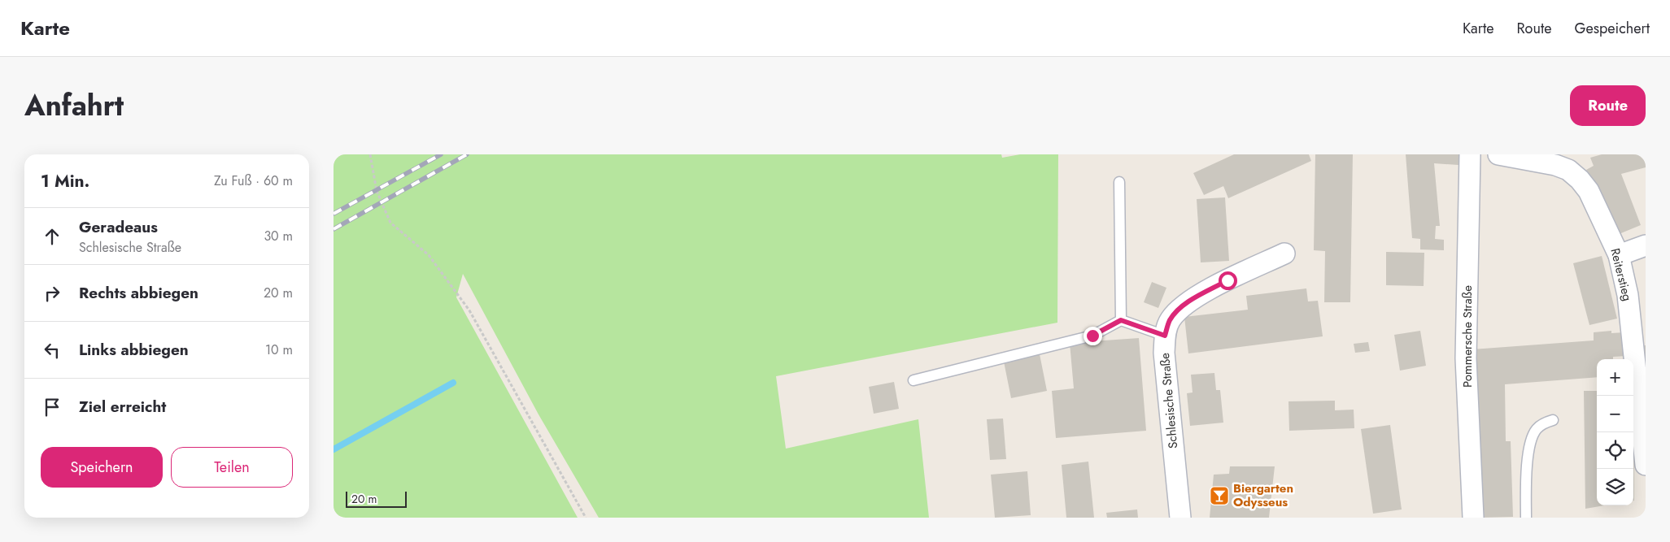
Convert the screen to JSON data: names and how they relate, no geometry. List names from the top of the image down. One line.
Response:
{"streets":{"street":["Reiterstieg","Pommersche Straße","Schlesische Straße"]},"places":{"bar":["Biergarten Odysseus"]},"scale_bar":"20 m","page":{"header":"Karte","nav":["Karte","Route","Gespeichert"],"title":"Anfahrt","buttons":["Route",["Speichern","Teilen"]],"heading":["1 Min.","Zu Fuß · 60 m"],"list":[["Geradeaus","Schlesische Straße","30 m"],["Rechts abbiegen","20 m"],["Links abbiegen","10 m"],"Ziel erreicht"],"map_buttons":["+","−"],"scale":"20 m"}}
